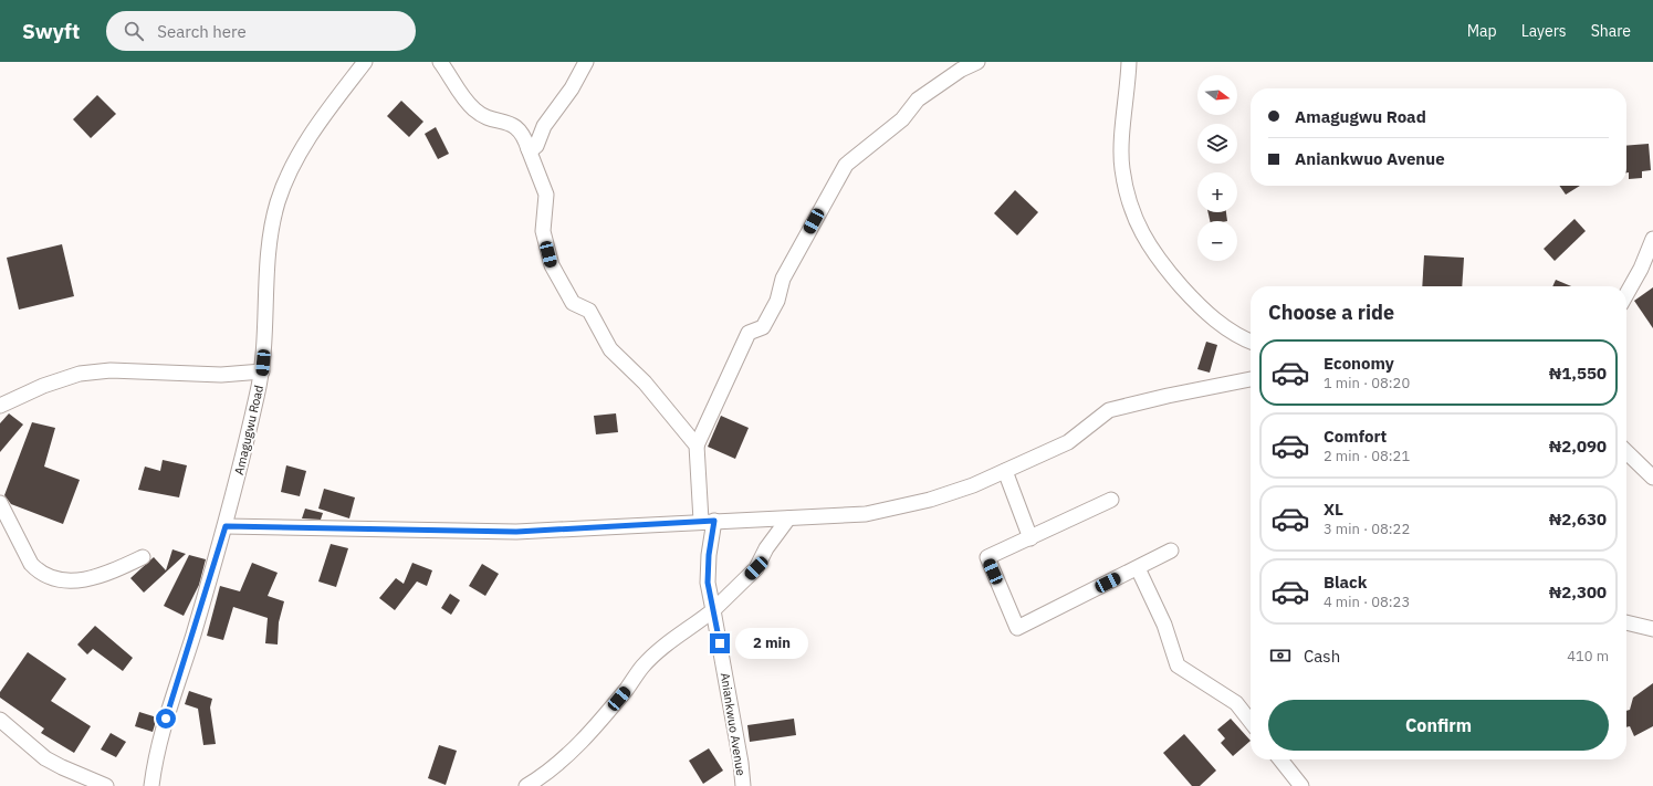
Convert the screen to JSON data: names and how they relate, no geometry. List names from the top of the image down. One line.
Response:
{"streets":{"street":["Amagugwu Road","Aniankwuo Avenue"]},"north":"right","page":{"header":"Swyft","search":"Search here","nav":["Map","Layers","Share"],"map_buttons":["+","−"],"banner":["Amagugwu Road","Aniankwuo Avenue"],"heading":"Choose a ride","list":[{"name":"Economy","note":"1 min · 08:20","value":"₦1,550"},{"name":"Comfort","note":"2 min · 08:21","value":"₦2,090"},{"name":"XL","note":"3 min · 08:22","value":"₦2,630"},{"name":"Black","note":"4 min · 08:23","value":"₦2,300"}],"bubble":"2 min","pay":["Cash","410 m"],"buttons":"Confirm"}}
